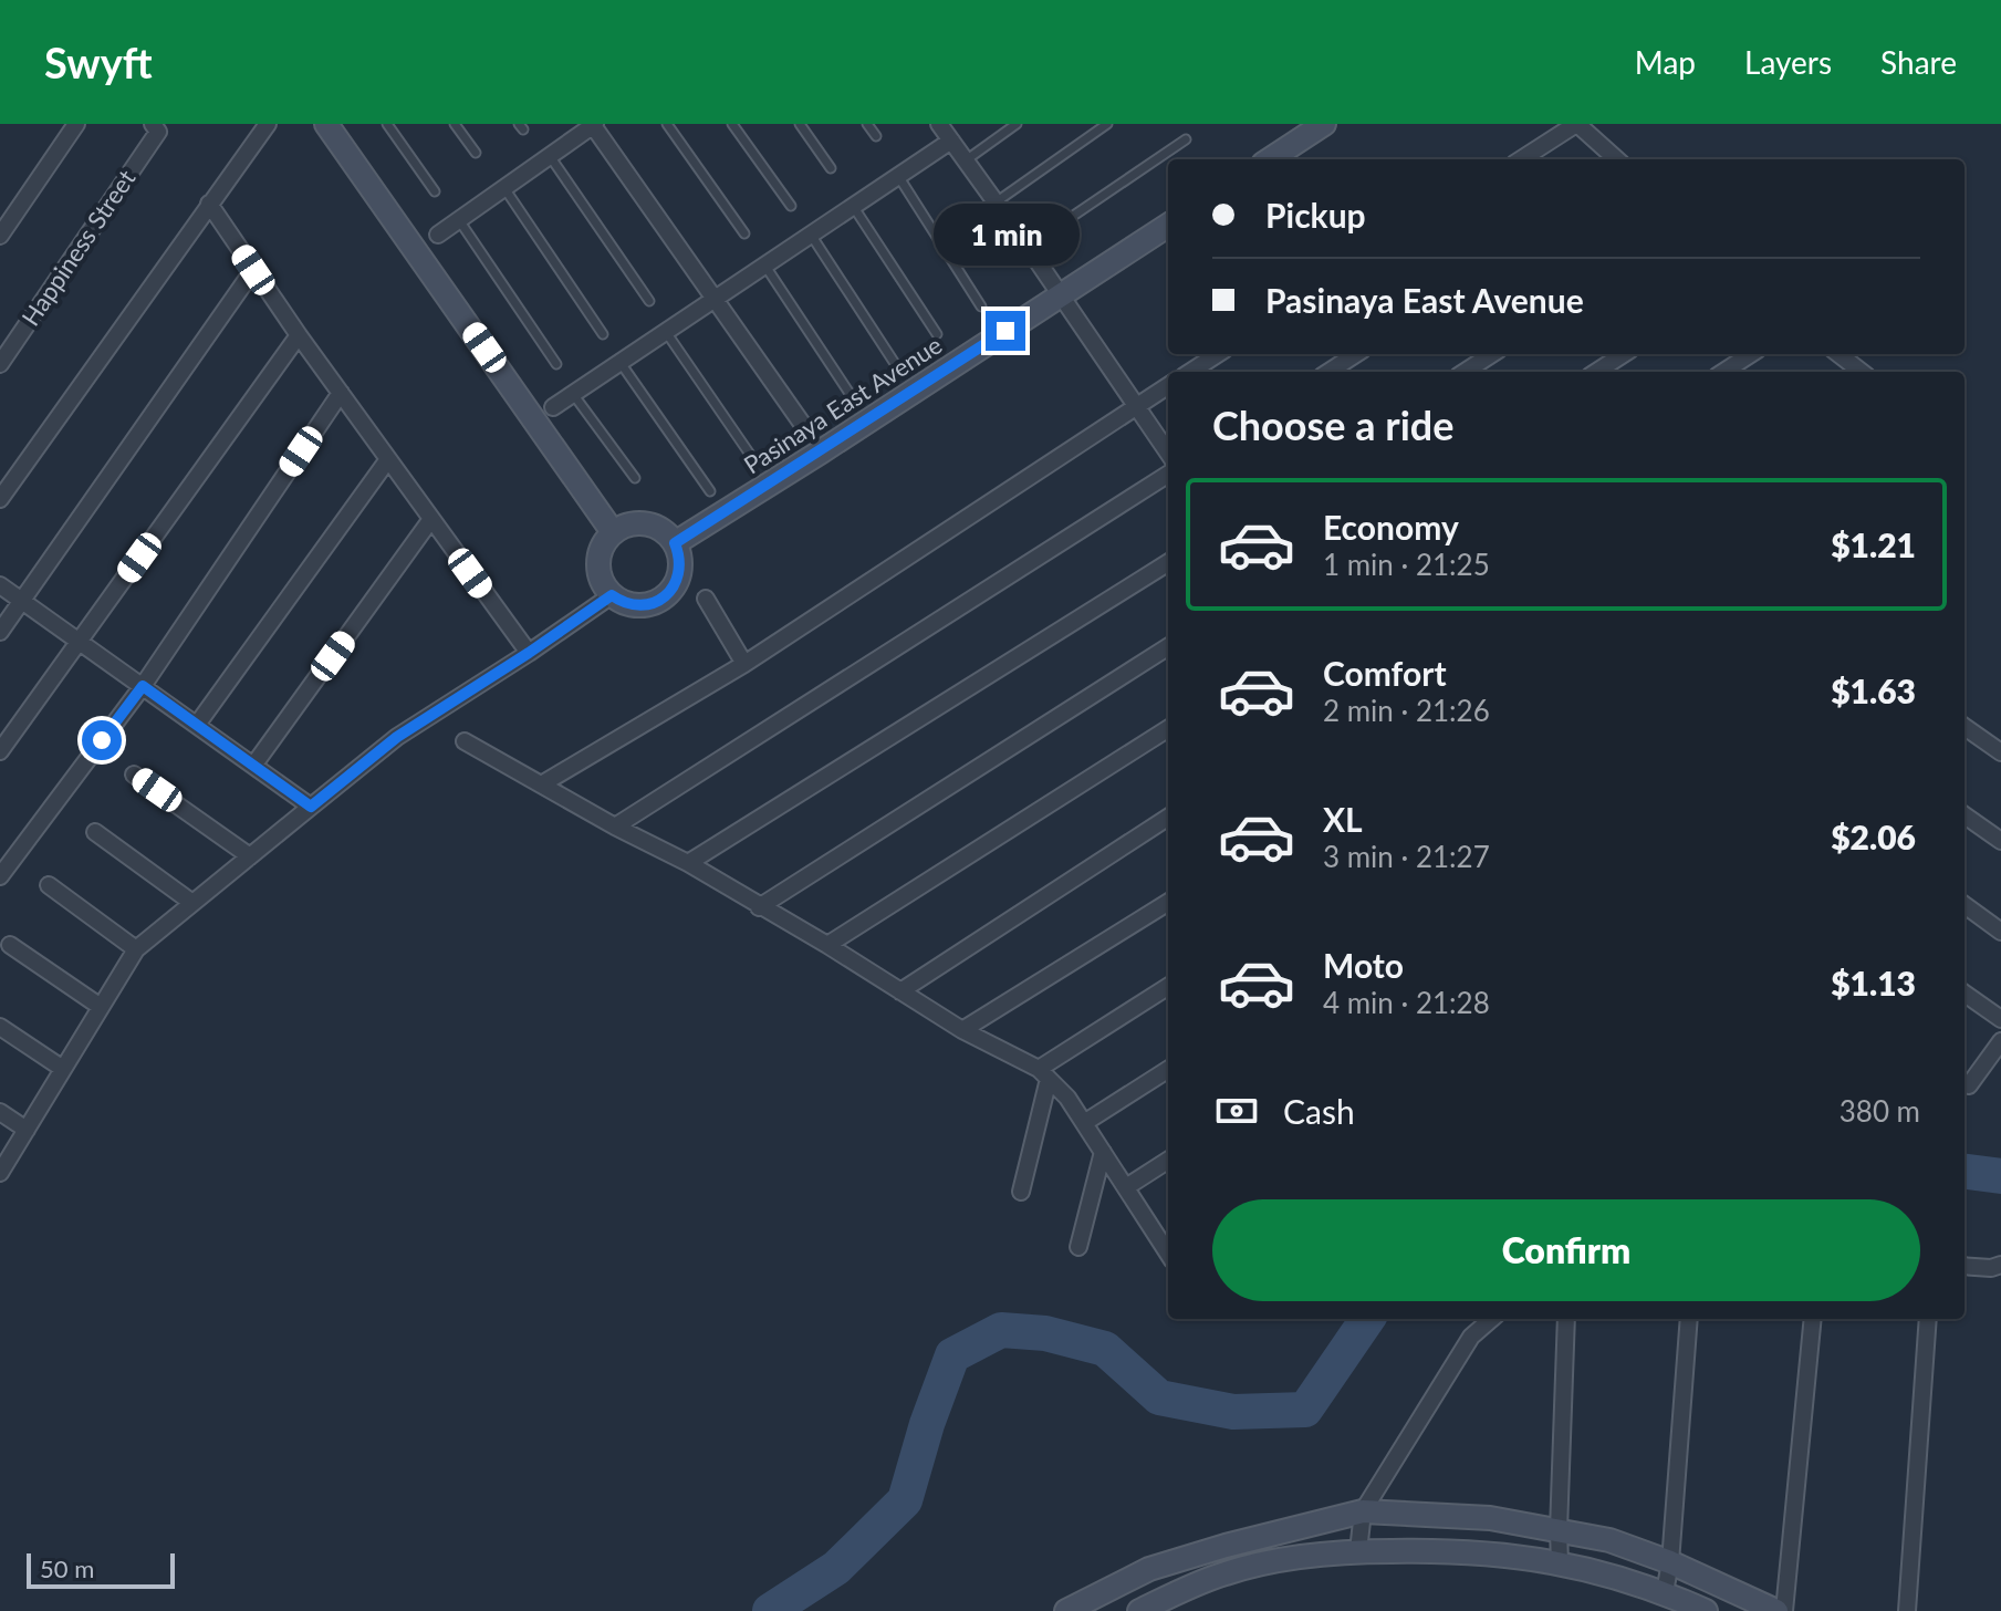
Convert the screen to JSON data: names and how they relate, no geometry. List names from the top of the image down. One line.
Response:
{"streets":{"street":["Happiness Street","Pasinaya East Avenue"]},"scale_bar":"50 m","page":{"header":"Swyft","nav":["Map","Layers","Share"],"banner":["Pickup","Pasinaya East Avenue"],"bubble":"1 min","heading":"Choose a ride","list":[{"name":"Economy","note":"1 min · 21:25","value":"$1.21"},{"name":"Comfort","note":"2 min · 21:26","value":"$1.63"},{"name":"XL","note":"3 min · 21:27","value":"$2.06"},{"name":"Moto","note":"4 min · 21:28","value":"$1.13"}],"pay":["Cash","380 m"],"buttons":"Confirm","scale":"50 m"}}
